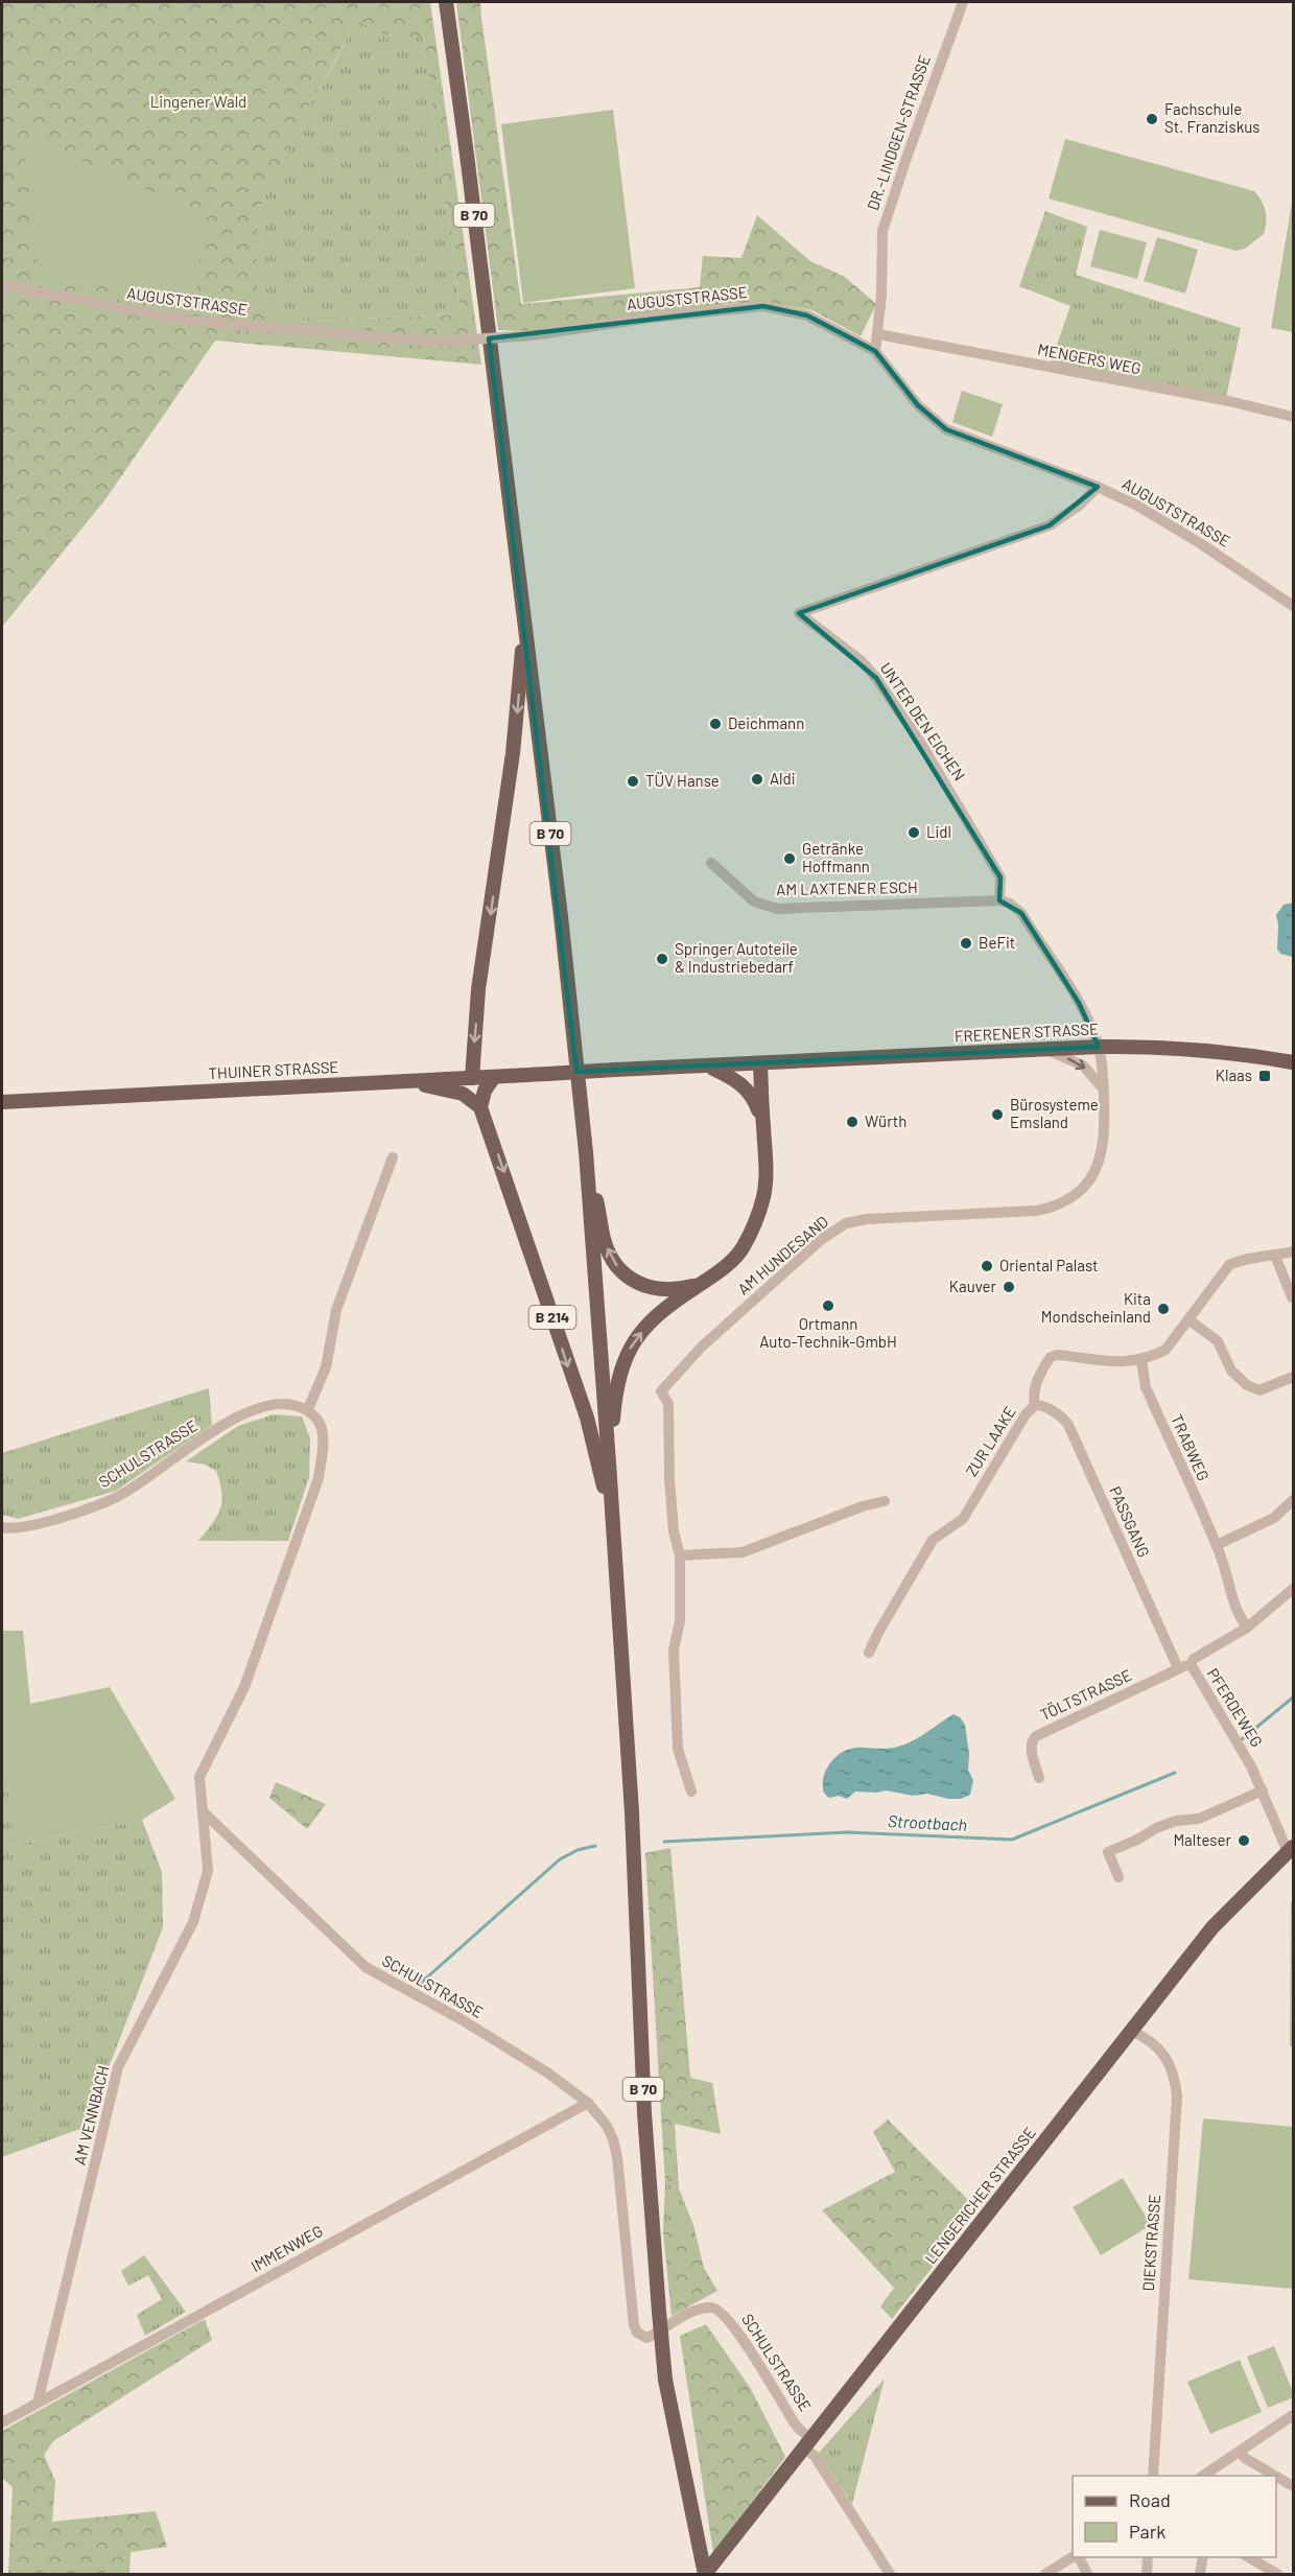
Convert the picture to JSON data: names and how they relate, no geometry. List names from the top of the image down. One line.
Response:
{"streets":{"main road":["B 70","FRERENER STRASSE","THUINER STRASSE","B 214","LENGERICHER STRASSE"],"street":["DR.-LINDGEN-STRASSE","AUGUSTSTRASSE","MENGERS WEG","UNTER DEN EICHEN","AM LAXTENER ESCH","AM HUNDESAND","ZUR LAAKE","TRABWEG","SCHULSTRASSE","PASSGANG","TÖLTSTRASSE","PFERDEWEG","AM VENNBACH","DIEKSTRASSE","IMMENWEG"]},"crossings":[["DR.-LINDGEN-STRASSE","AUGUSTSTRASSE"],["DR.-LINDGEN-STRASSE","MENGERS WEG"],["B 70","B 214"],["B 70","LENGERICHER STRASSE"],["AUGUSTSTRASSE","UNTER DEN EICHEN"],["UNTER DEN EICHEN","AM LAXTENER ESCH"],["FRERENER STRASSE","THUINER STRASSE"],["FRERENER STRASSE","AM HUNDESAND"],["ZUR LAAKE","TRABWEG"],["ZUR LAAKE","PASSGANG"],["TRABWEG","PFERDEWEG"],["SCHULSTRASSE","AM VENNBACH"],["SCHULSTRASSE","LENGERICHER STRASSE"],["SCHULSTRASSE","IMMENWEG"],["PASSGANG","TÖLTSTRASSE"],["TÖLTSTRASSE","PFERDEWEG"],["PFERDEWEG","LENGERICHER STRASSE"],["AM VENNBACH","IMMENWEG"],["LENGERICHER STRASSE","DIEKSTRASSE"]],"water":["Strootbach"],"parks":["Lingener Wald"],"places":{"other":["Fachschule St. Franziskus","Deichmann","Aldi","TÜV Hanse","Lidl","Getränke Hoffmann","BeFit","Springer Autoteile & Industriebedarf","Bürosysteme Emsland","Würth","Oriental Palast","Kauver","Ortmann Auto-Technik-GmbH","Kita Mondscheinland","Malteser"],"transit":["Klaas"]},"legend":["Road","Park"]}
